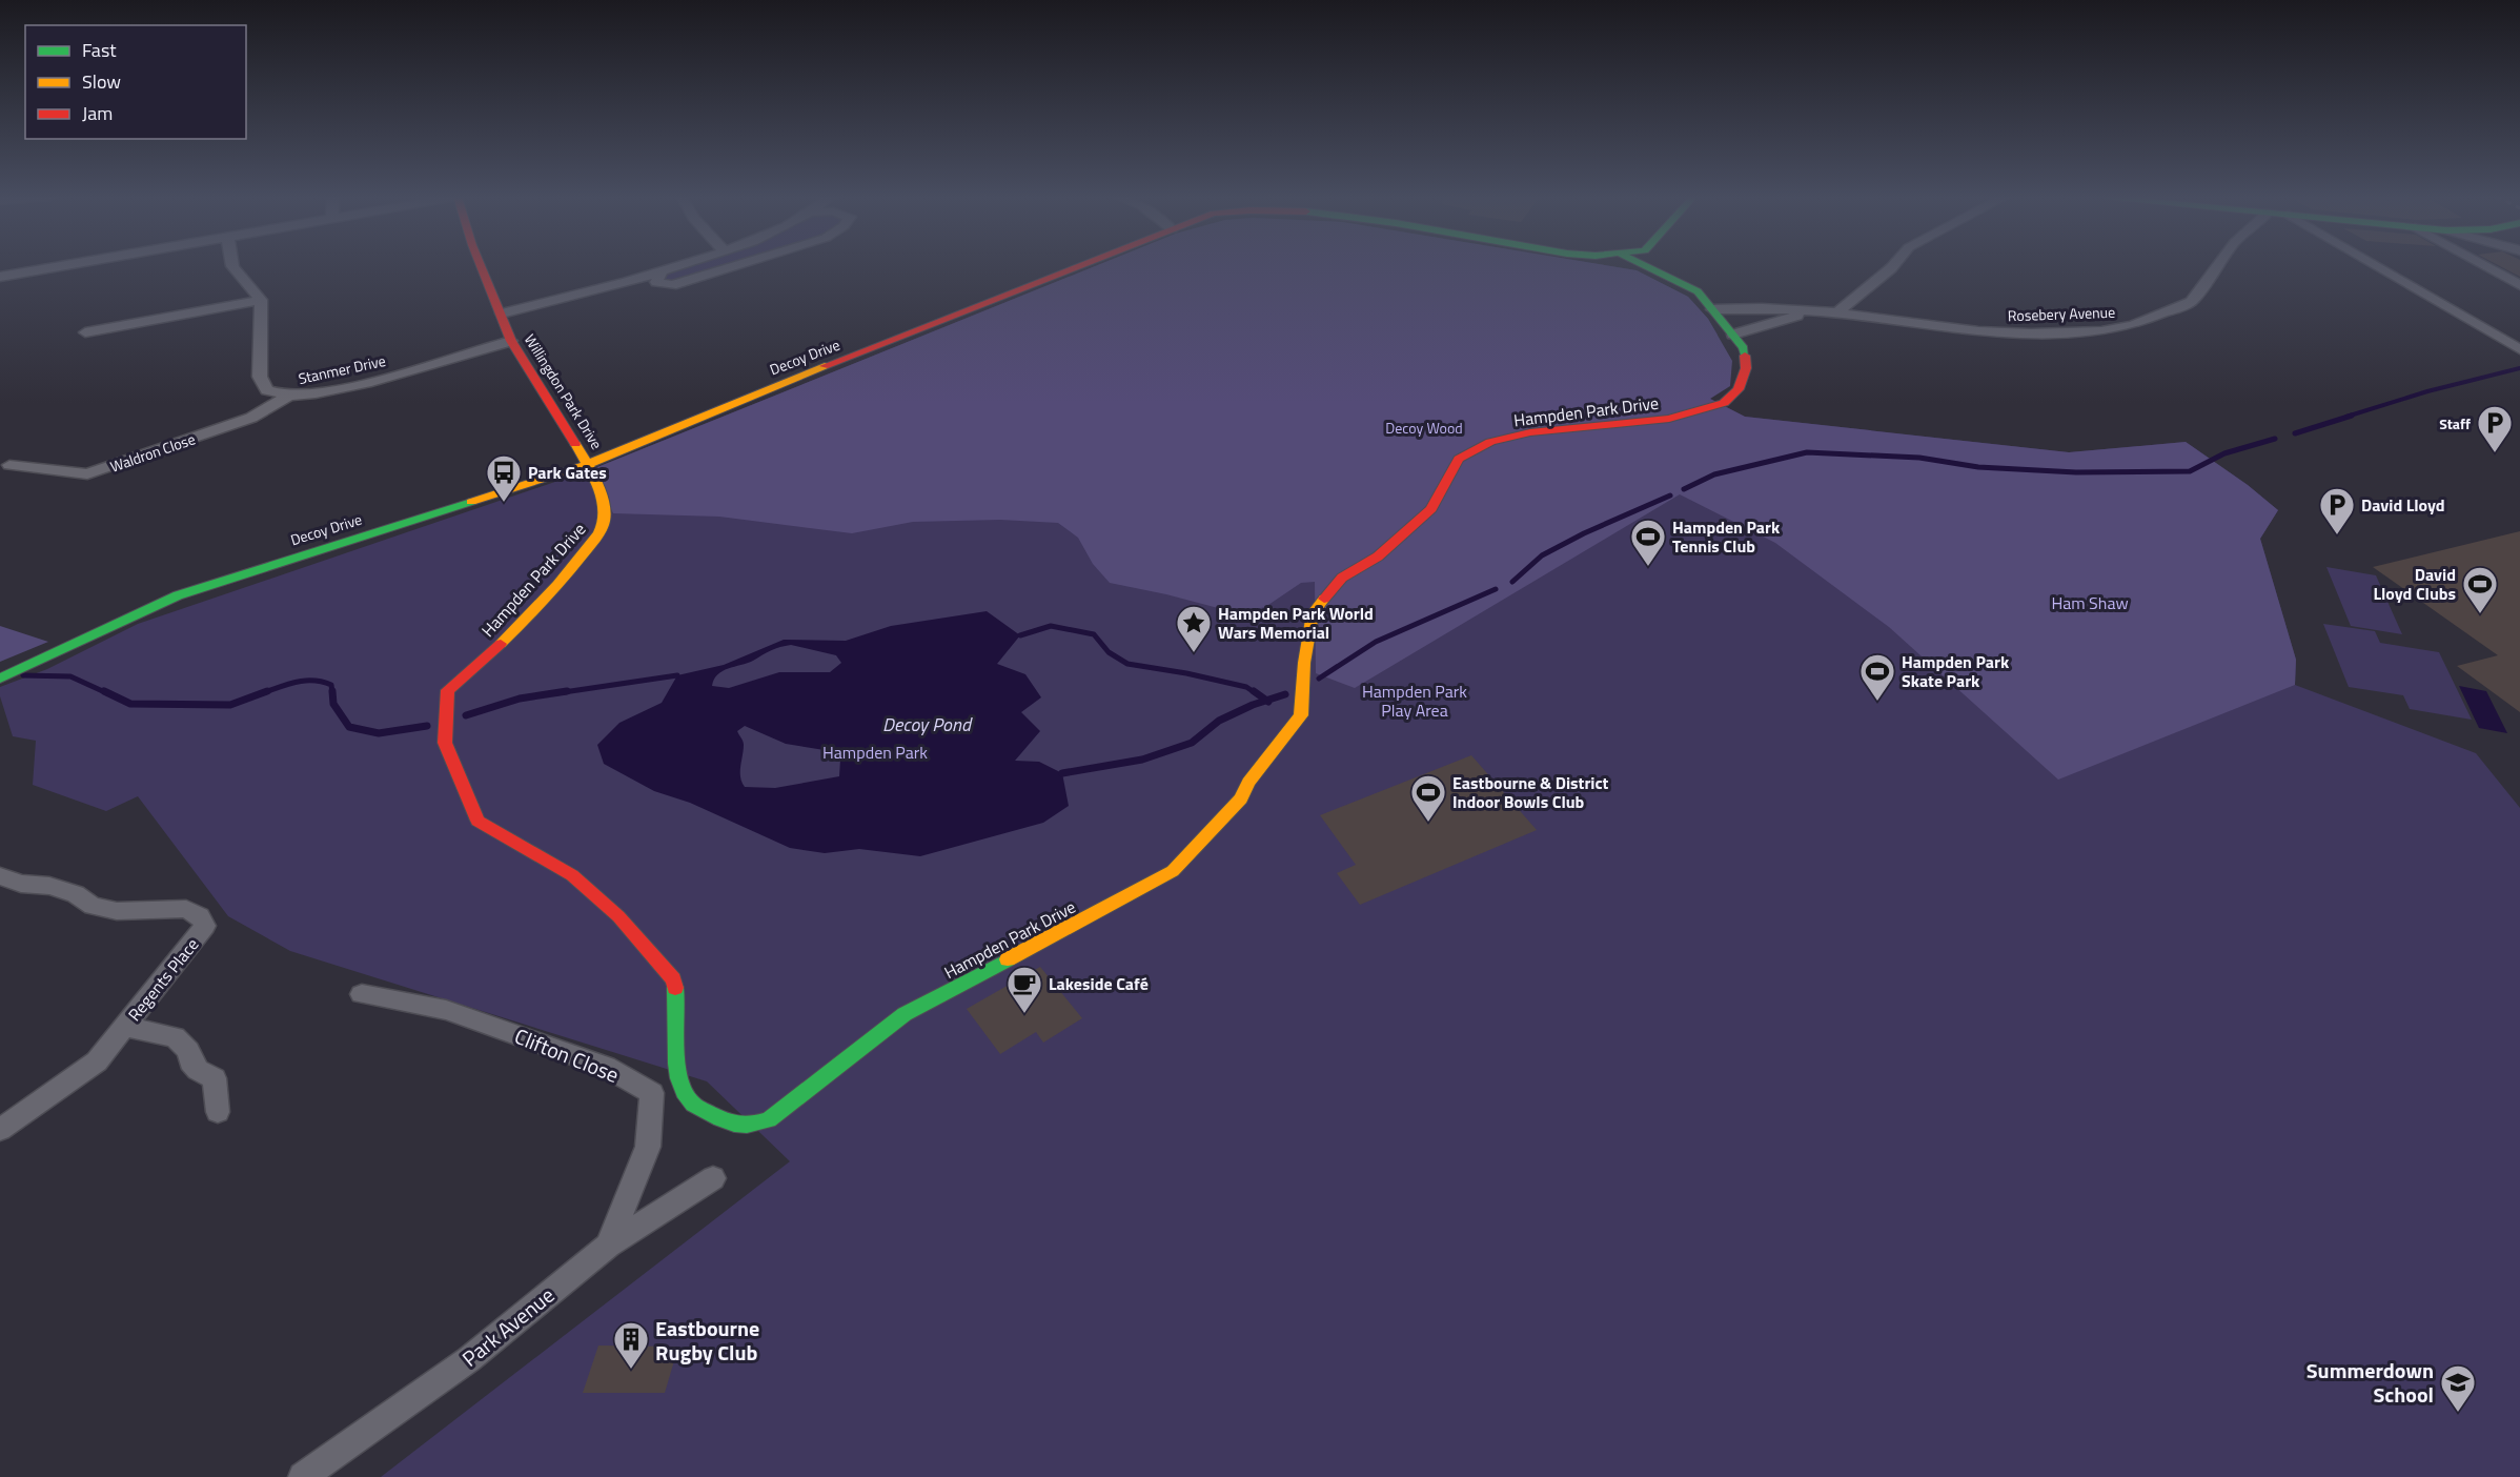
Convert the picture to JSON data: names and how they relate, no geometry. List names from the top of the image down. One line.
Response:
{"streets":{"street":["Rosebery Avenue","Decoy Drive","Stanmer Drive","Willingdon Park Drive","Hampden Park Drive","Waldron Close","Regents Place","Clifton Close","Park Avenue"]},"crossings":[["Rosebery Avenue","Hampden Park Drive"],["Decoy Drive","Willingdon Park Drive"],["Decoy Drive","Hampden Park Drive"],["Stanmer Drive","Willingdon Park Drive"],["Stanmer Drive","Waldron Close"],["Willingdon Park Drive","Hampden Park Drive"],["Clifton Close","Park Avenue"]],"water":["Decoy Pond"],"parks":["Decoy Wood","Ham Shaw","Hampden Park Play Area","Hampden Park"],"places":{"parking":["Staff","David Lloyd"],"bus stop":["Park Gates"],"sports":["Hampden Park Tennis Club","David Lloyd Clubs","Hampden Park Skate Park","Eastbourne & District Indoor Bowls Club"],"place":["Hampden Park World Wars Memorial"],"cafe":["Lakeside Café"],"building":["Eastbourne Rugby Club"],"school or university":["Summerdown School"]},"legend":["Fast","Slow","Jam"]}
